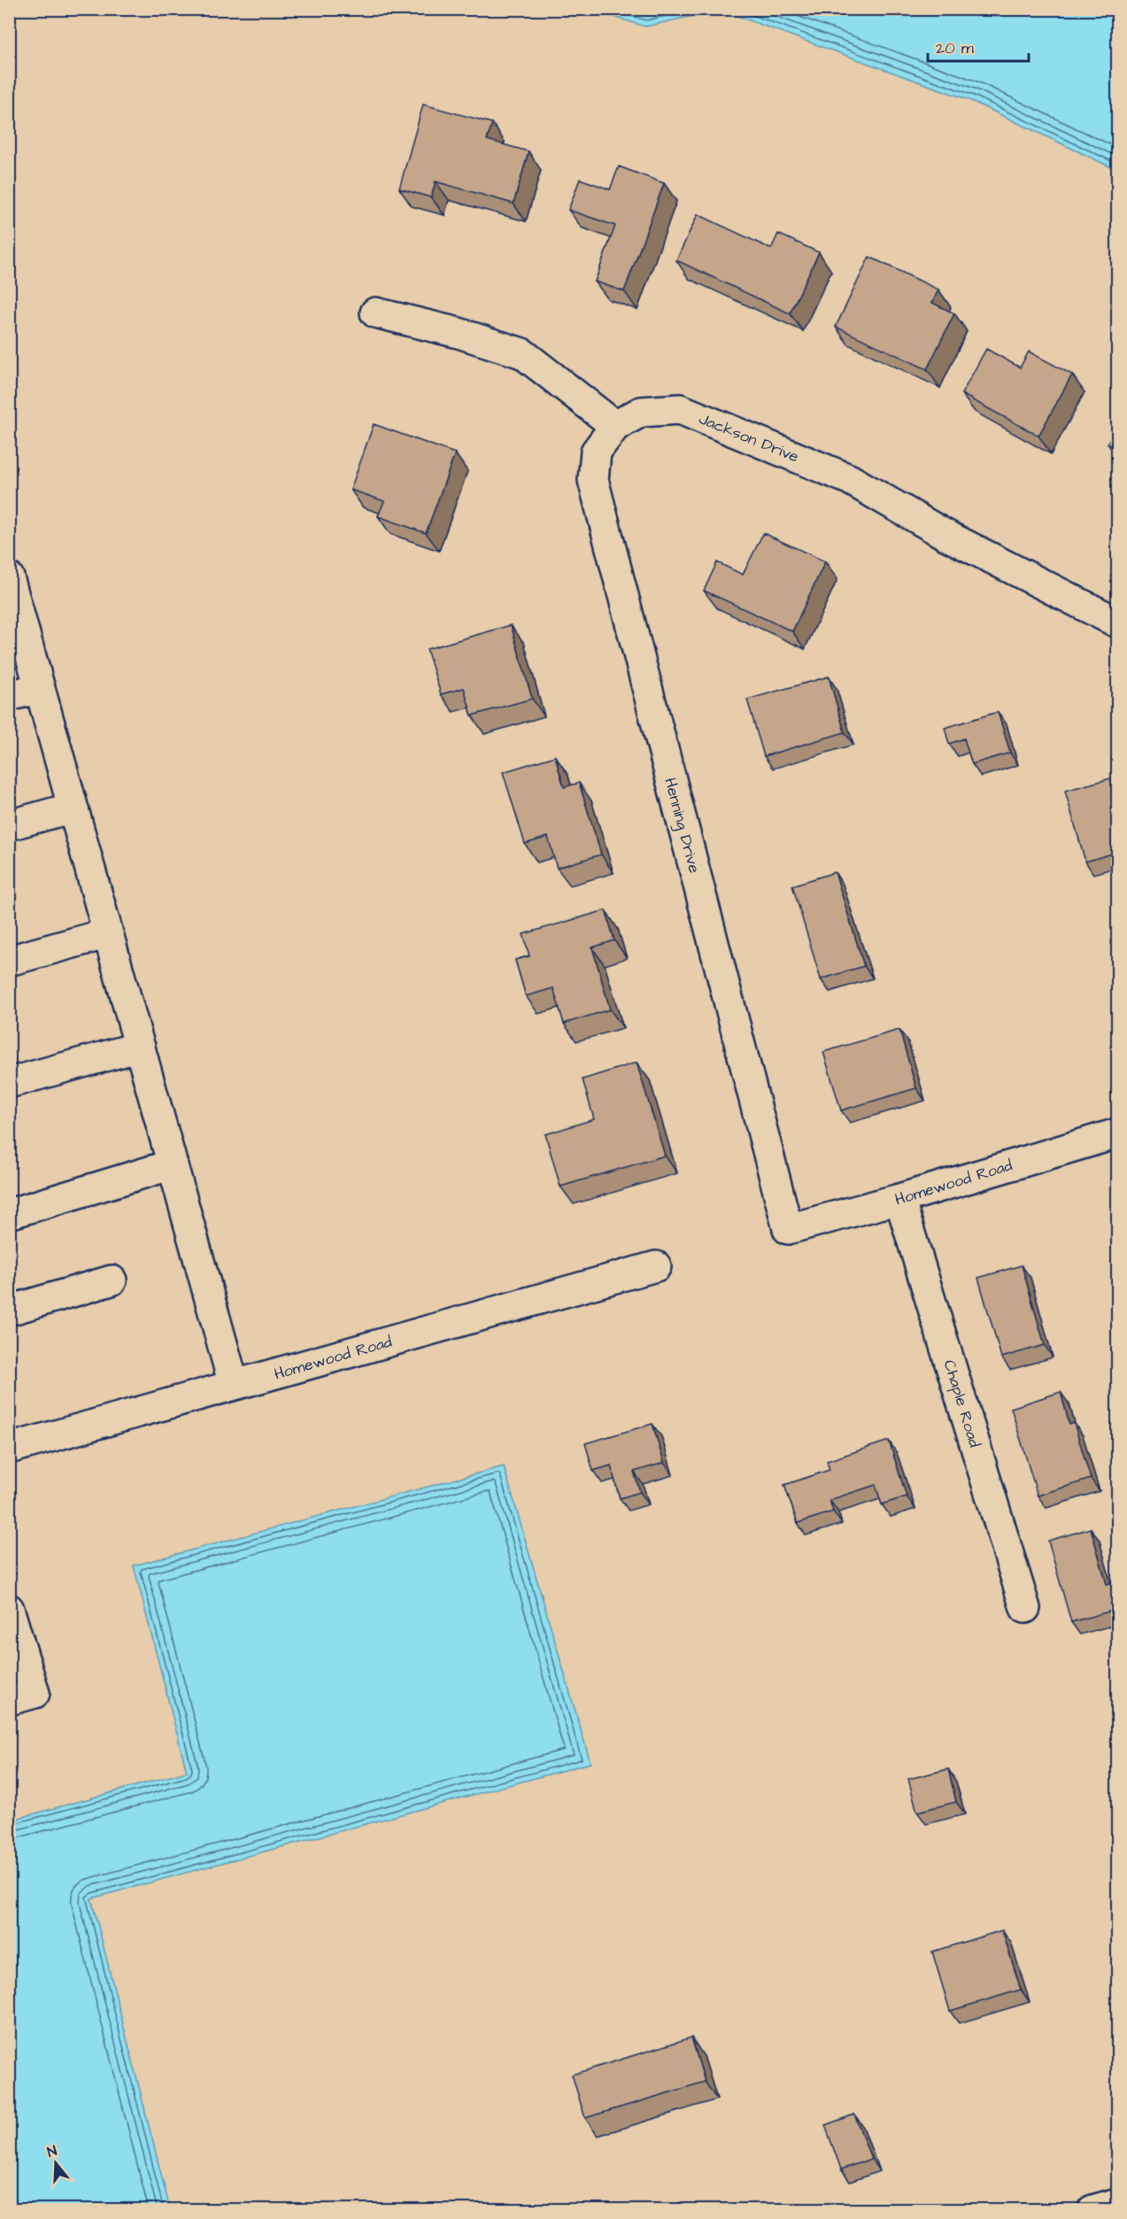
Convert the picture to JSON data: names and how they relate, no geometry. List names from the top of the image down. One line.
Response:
{"streets":{"street":["Jackson Drive","Henning Drive","Homewood Road","Chaple Road"]},"crossings":[["Jackson Drive","Henning Drive"],["Henning Drive","Homewood Road"],["Homewood Road","Chaple Road"]],"scale_bar":"20 m","north":"top"}
